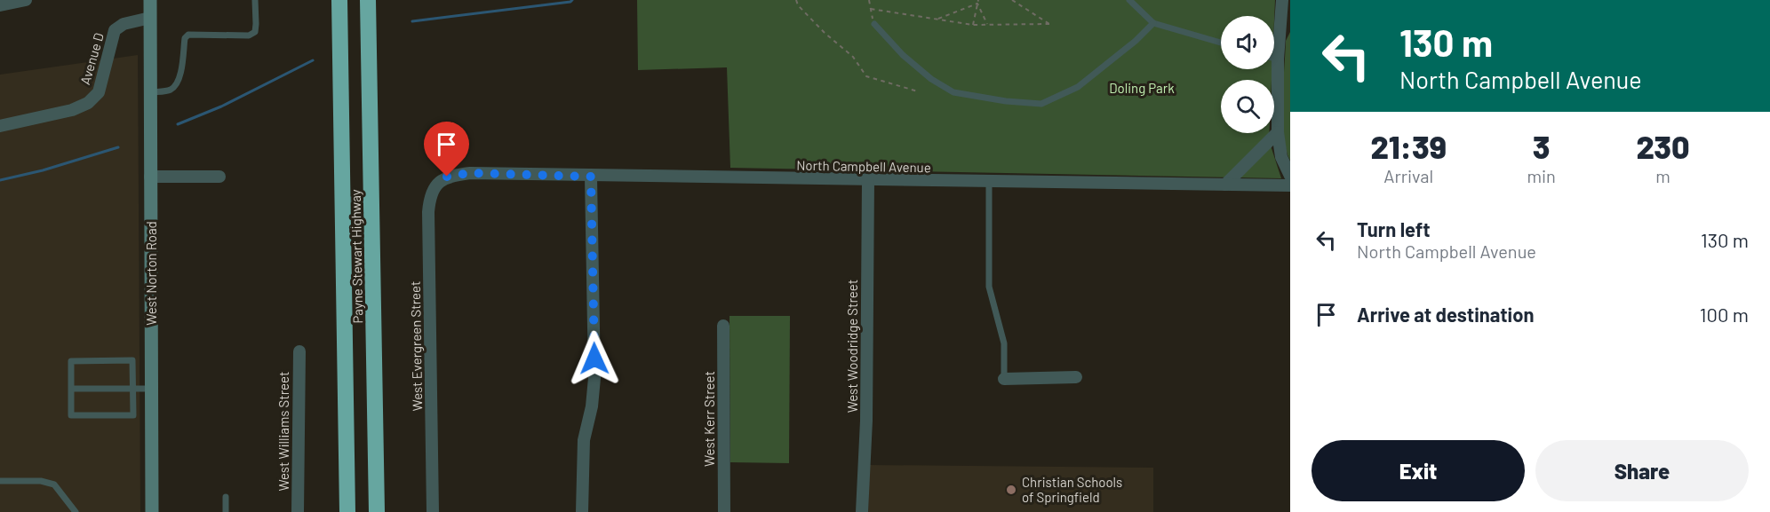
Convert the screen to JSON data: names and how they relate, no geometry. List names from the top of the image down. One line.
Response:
{"streets":{"highway":["Payne Stewart Highway"],"main road":["West Norton Road"],"street":["Avenue D","North Campbell Avenue","West Evergreen Street","West Woodridge Street","West Kerr Street","West Williams Street"]},"crossings":[["Avenue D","West Norton Road"],["North Campbell Avenue","West Evergreen Street"],["North Campbell Avenue","West Woodridge Street"]],"parks":["Doling Park"],"places":["Christian Schools of Springfield"],"page":{"turn":["130 m","North Campbell Avenue"],"eta":["21:39","Arrival","3","min","230","m"],"list":[{"name":"Turn left","note":"North Campbell Avenue","value":"130 m"},{"name":"Arrive at destination","value":"100 m"}],"buttons":["Exit","Share"]}}
